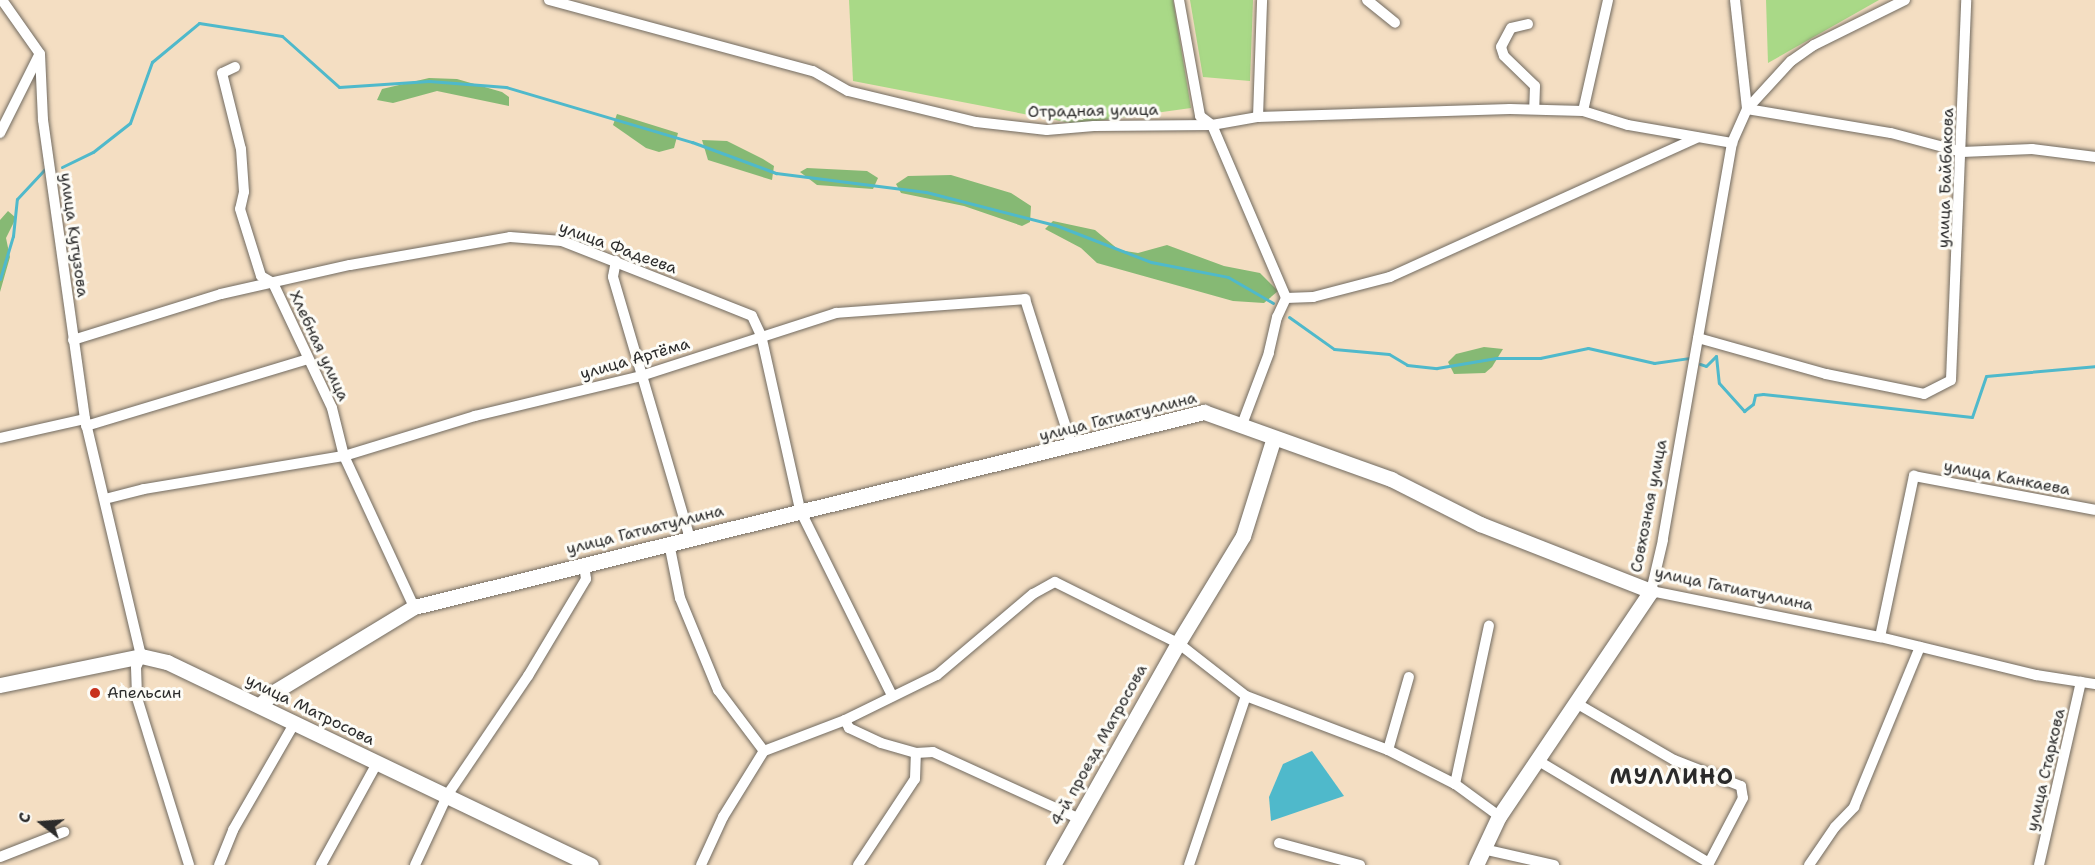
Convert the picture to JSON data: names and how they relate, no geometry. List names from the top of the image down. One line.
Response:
{"streets":{"street":["Отрадная улица","улица Байбакова","улица Кутузова","улица Фадеева","Хлебная улица","улица Артёма","улица Гатиатуллина","улица Канкаева","Совхозная улица","улица Матросова","4-й проезд Матросова","улица Старкова"]},"crossings":[["Отрадная улица","Совхозная улица"],["улица Байбакова","Совхозная улица"],["улица Кутузова","улица Фадеева"],["улица Кутузова","улица Артёма"],["улица Кутузова","улица Матросова"],["улица Фадеева","Хлебная улица"],["улица Фадеева","улица Артёма"],["улица Фадеева","улица Гатиатуллина"],["Хлебная улица","улица Артёма"],["Хлебная улица","улица Гатиатуллина"],["улица Артёма","улица Гатиатуллина"],["улица Гатиатуллина","улица Канкаева"],["улица Гатиатуллина","Совхозная улица"],["улица Гатиатуллина","улица Матросова"],["улица Гатиатуллина","4-й проезд Матросова"],["улица Гатиатуллина","улица Старкова"]],"districts":["МУЛЛИНО"],"places":["Апельсин"],"north":"left"}
